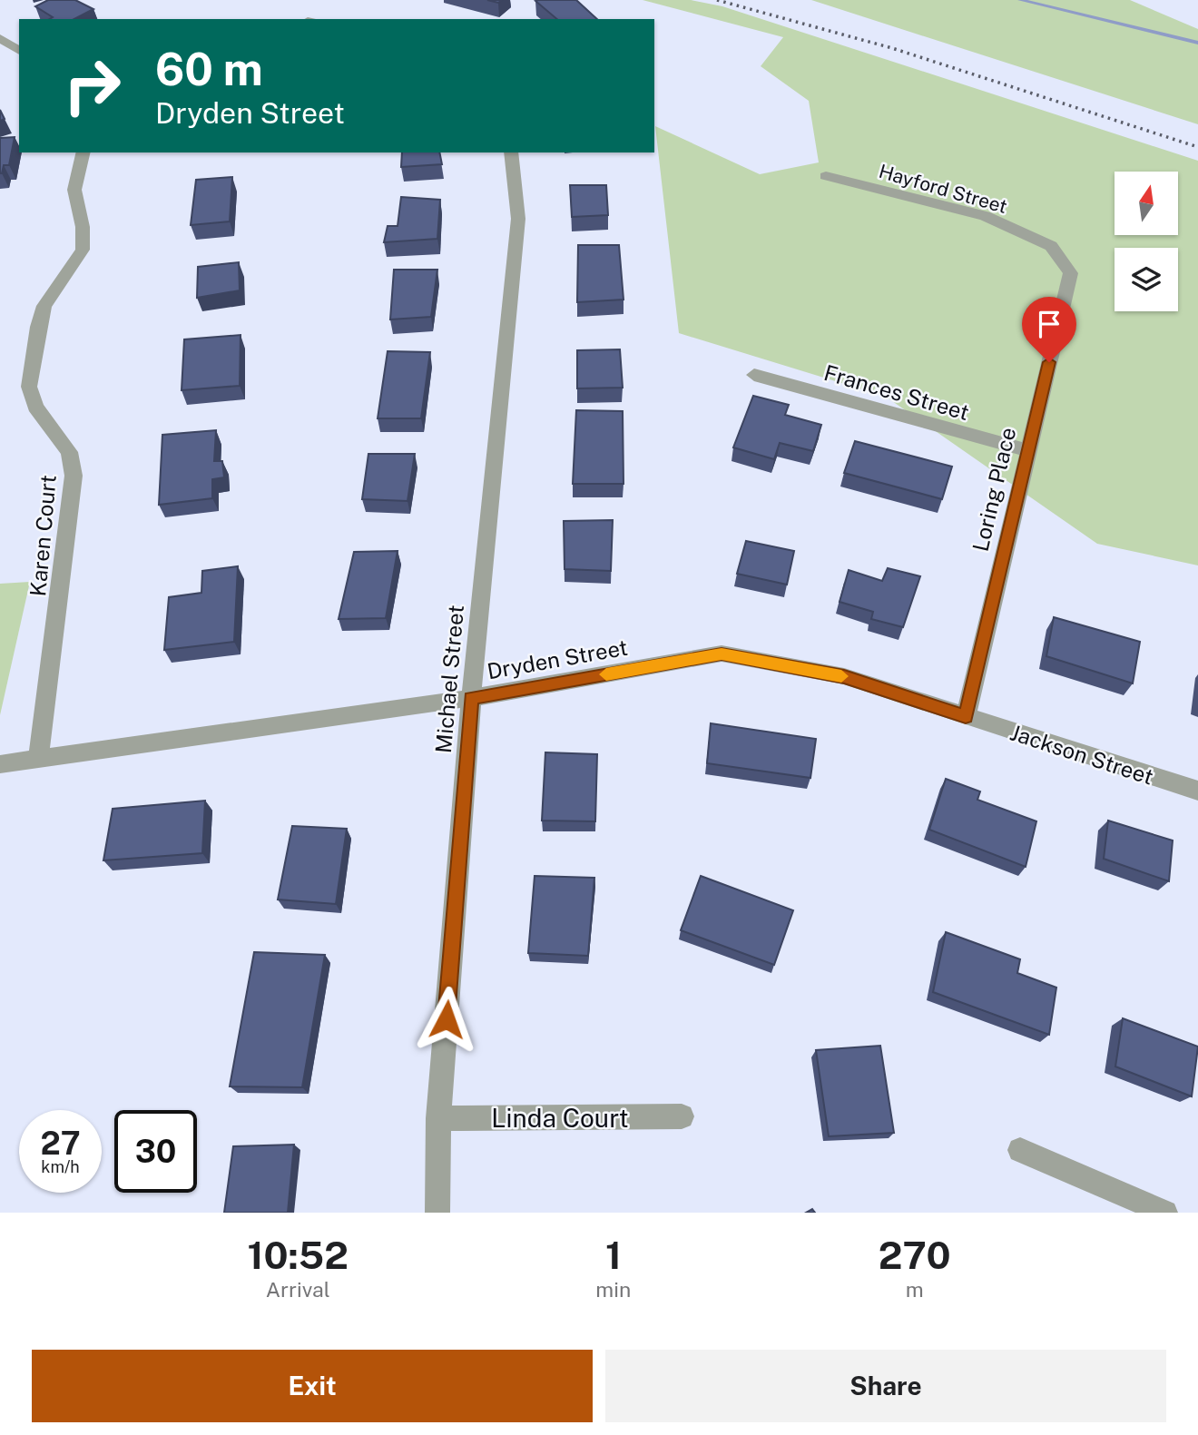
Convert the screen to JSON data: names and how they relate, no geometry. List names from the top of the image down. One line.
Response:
{"streets":{"street":["Hayford Street","Frances Street","Loring Place","Karen Court","Dryden Street","Michael Street","Jackson Street","Linda Court"]},"crossings":[["Hayford Street","Loring Place"],["Frances Street","Loring Place"],["Loring Place","Dryden Street"],["Loring Place","Jackson Street"],["Karen Court","Dryden Street"],["Dryden Street","Michael Street"],["Dryden Street","Jackson Street"],["Michael Street","Linda Court"]],"north":"top","page":{"turn":["60 m","Dryden Street"],"speed":"27 km/h","limit":"30","eta":["10:52","Arrival","1","min","270","m"],"buttons":["Exit","Share"]}}
